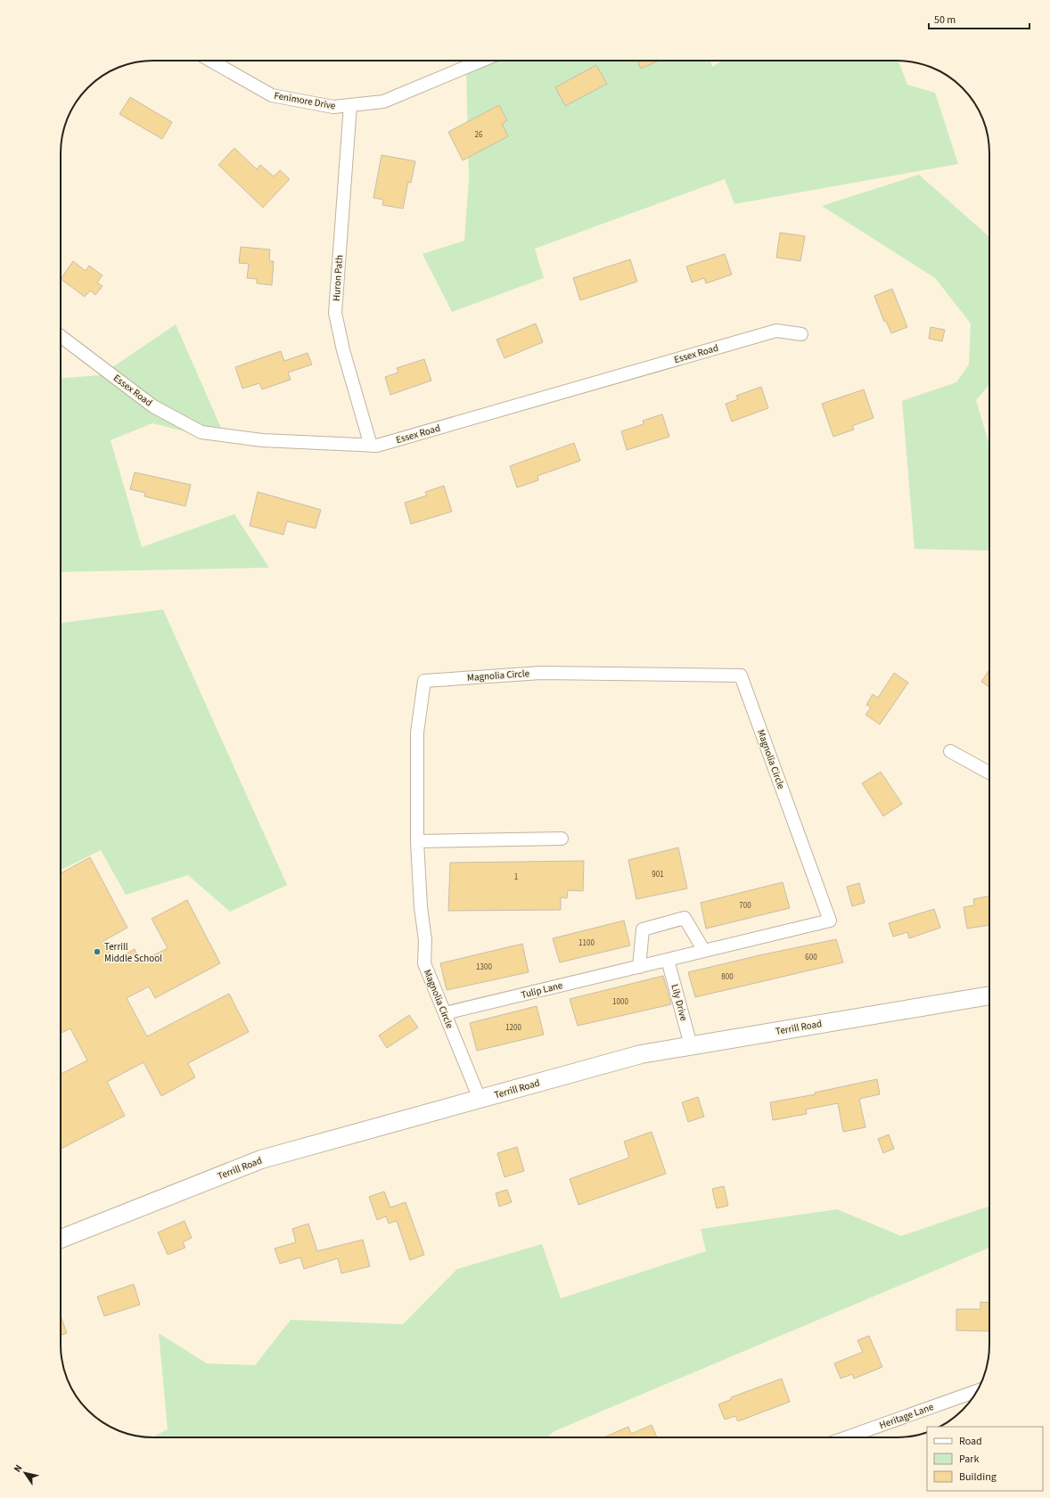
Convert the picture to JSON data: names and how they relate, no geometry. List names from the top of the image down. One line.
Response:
{"streets":{"street":["Fenimore Drive","Huron Path","Essex Road","Magnolia Circle","Tulip Lane","Lily Drive","Terrill Road","Heritage Lane"]},"crossings":[["Fenimore Drive","Huron Path"],["Huron Path","Essex Road"],["Magnolia Circle","Tulip Lane"],["Magnolia Circle","Terrill Road"],["Tulip Lane","Lily Drive"],["Lily Drive","Terrill Road"]],"places":["Terrill Middle School"],"house_numbers":["26","901","1","700","1100","600","1300","800","1000","1200"],"legend":["Road","Park","Building"],"scale_bar":"50 m","north":"top left"}
